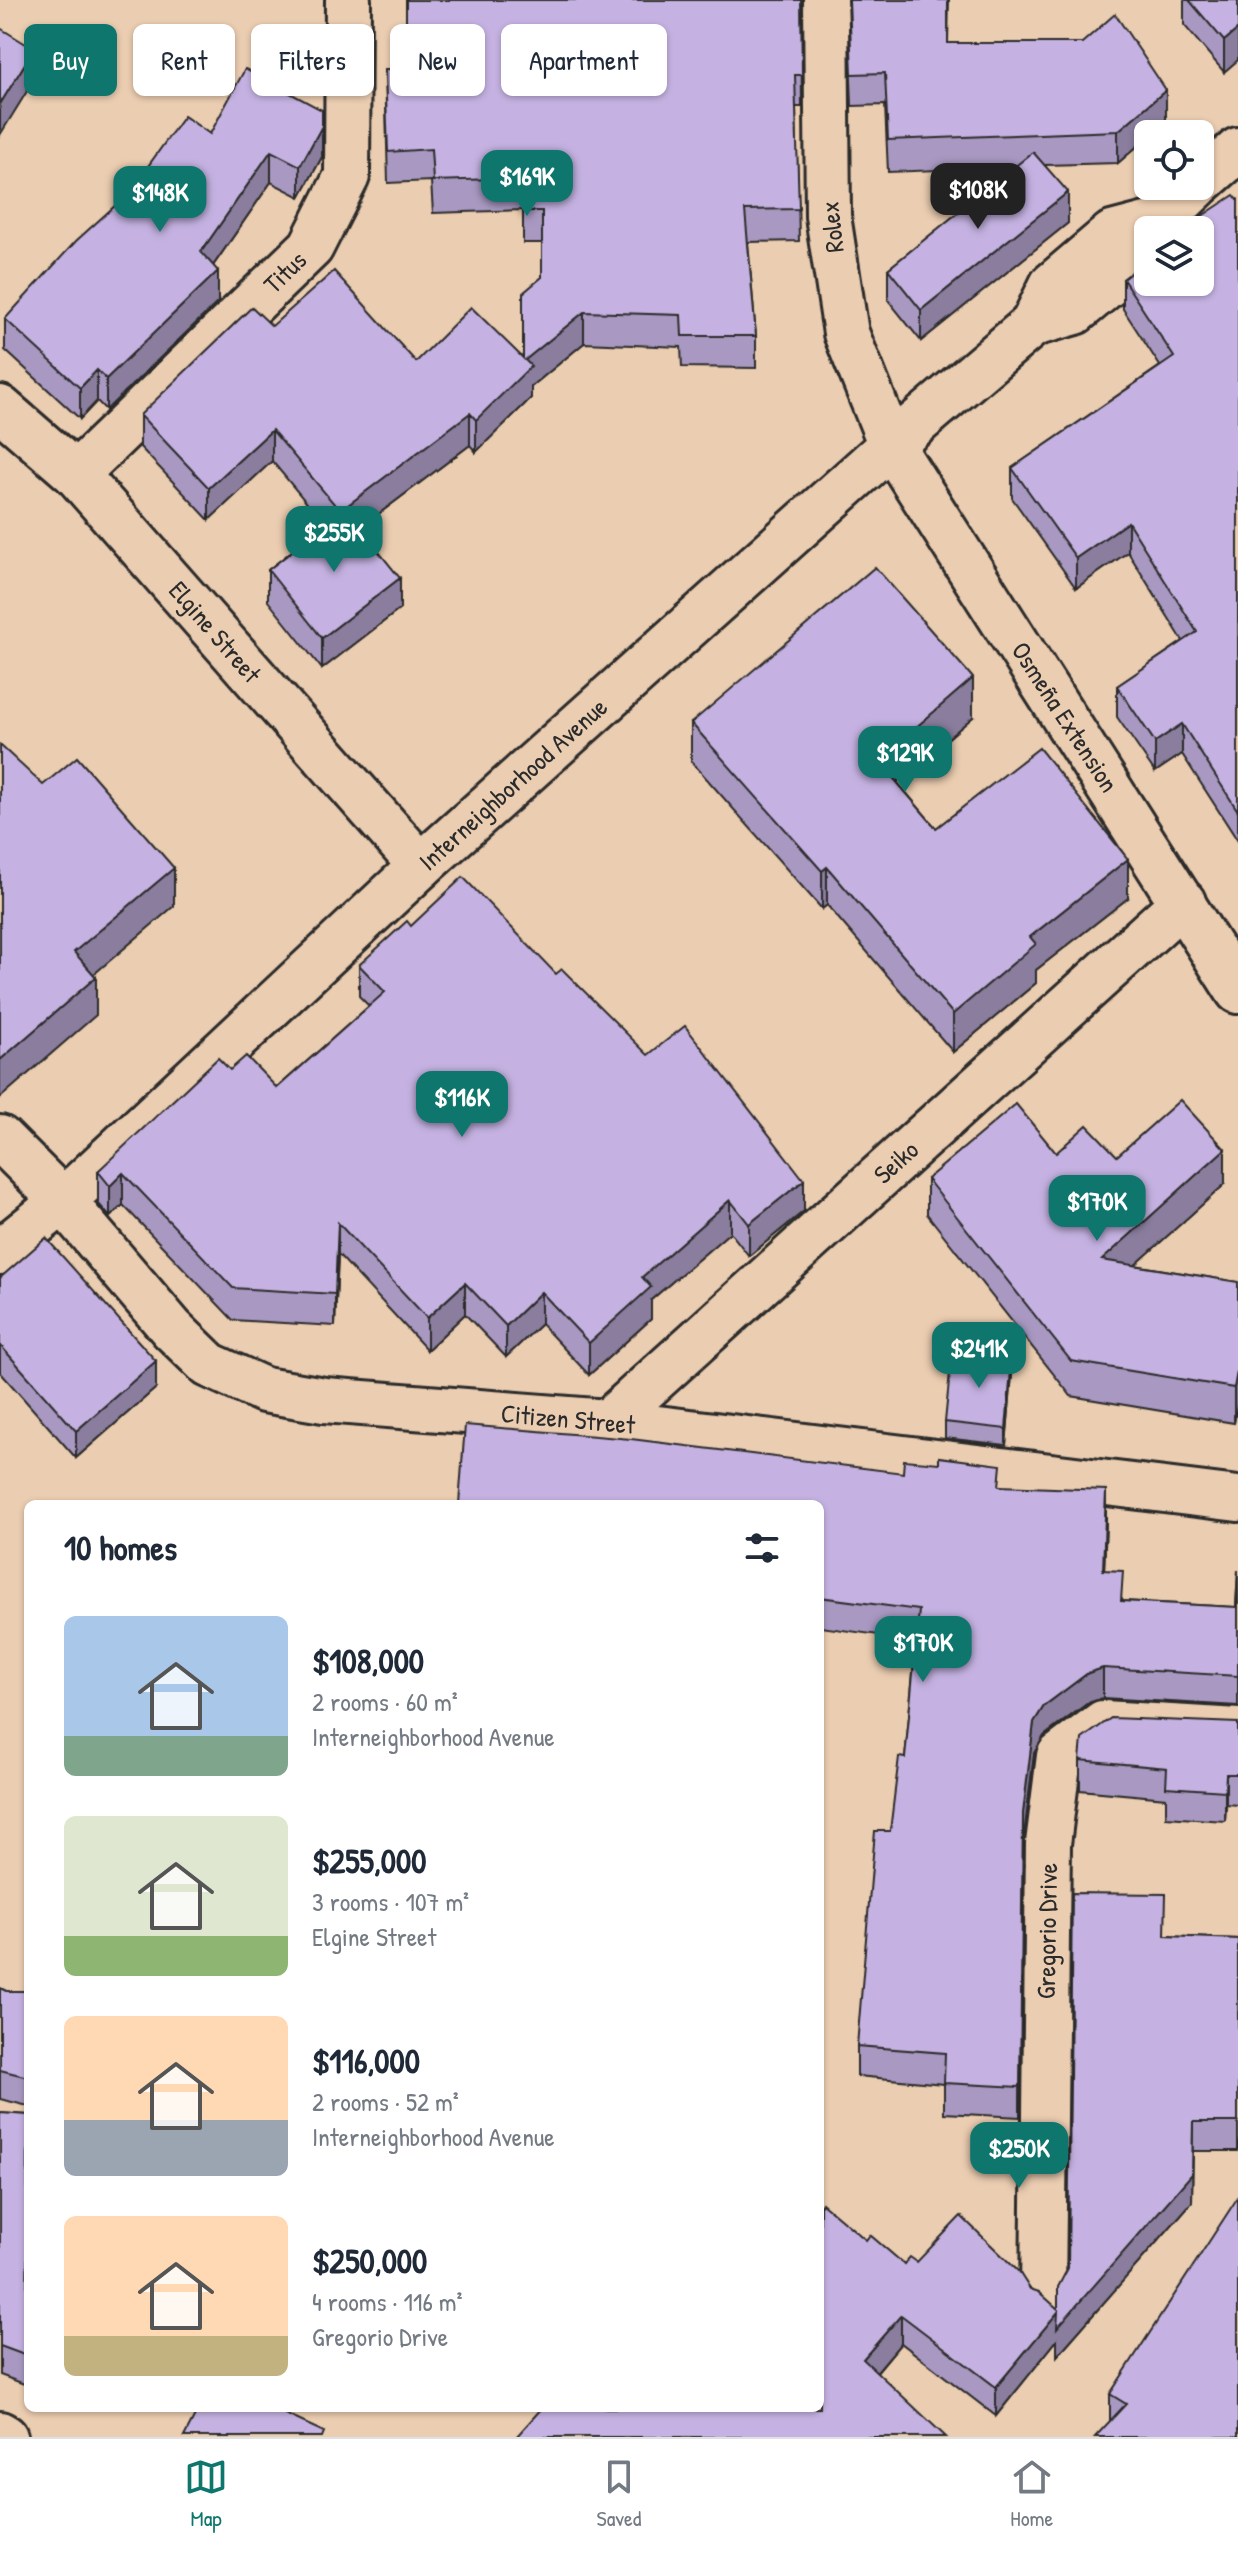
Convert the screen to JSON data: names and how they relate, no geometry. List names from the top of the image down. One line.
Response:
{"streets":{"street":["Rolex","Titus","Elgine Street","Osmeña Extension","Interneighborhood Avenue","Seiko","Citizen Street","Gregorio Drive"]},"crossings":[["Rolex","Osmeña Extension"],["Rolex","Interneighborhood Avenue"],["Titus","Elgine Street"],["Elgine Street","Interneighborhood Avenue"],["Osmeña Extension","Interneighborhood Avenue"],["Osmeña Extension","Seiko"],["Interneighborhood Avenue","Citizen Street"],["Seiko","Citizen Street"]],"page":{"chip":["Buy","Rent","Filters","New","Apartment"],"price":["$169K","$108K","$148K","$255K","$129K","$116K","$170K","$241K","$170K","$250K"],"heading":"10 homes","list":[{"name":"$108,000","note":"2 rooms · 60 m² · Interneighborhood Avenue"},{"name":"$255,000","note":"3 rooms · 107 m² · Elgine Street"},{"name":"$116,000","note":"2 rooms · 52 m² · Interneighborhood Avenue"},{"name":"$250,000","note":"4 rooms · 116 m² · Gregorio Drive"}],"tabs":["Map","Saved","Home"]}}
